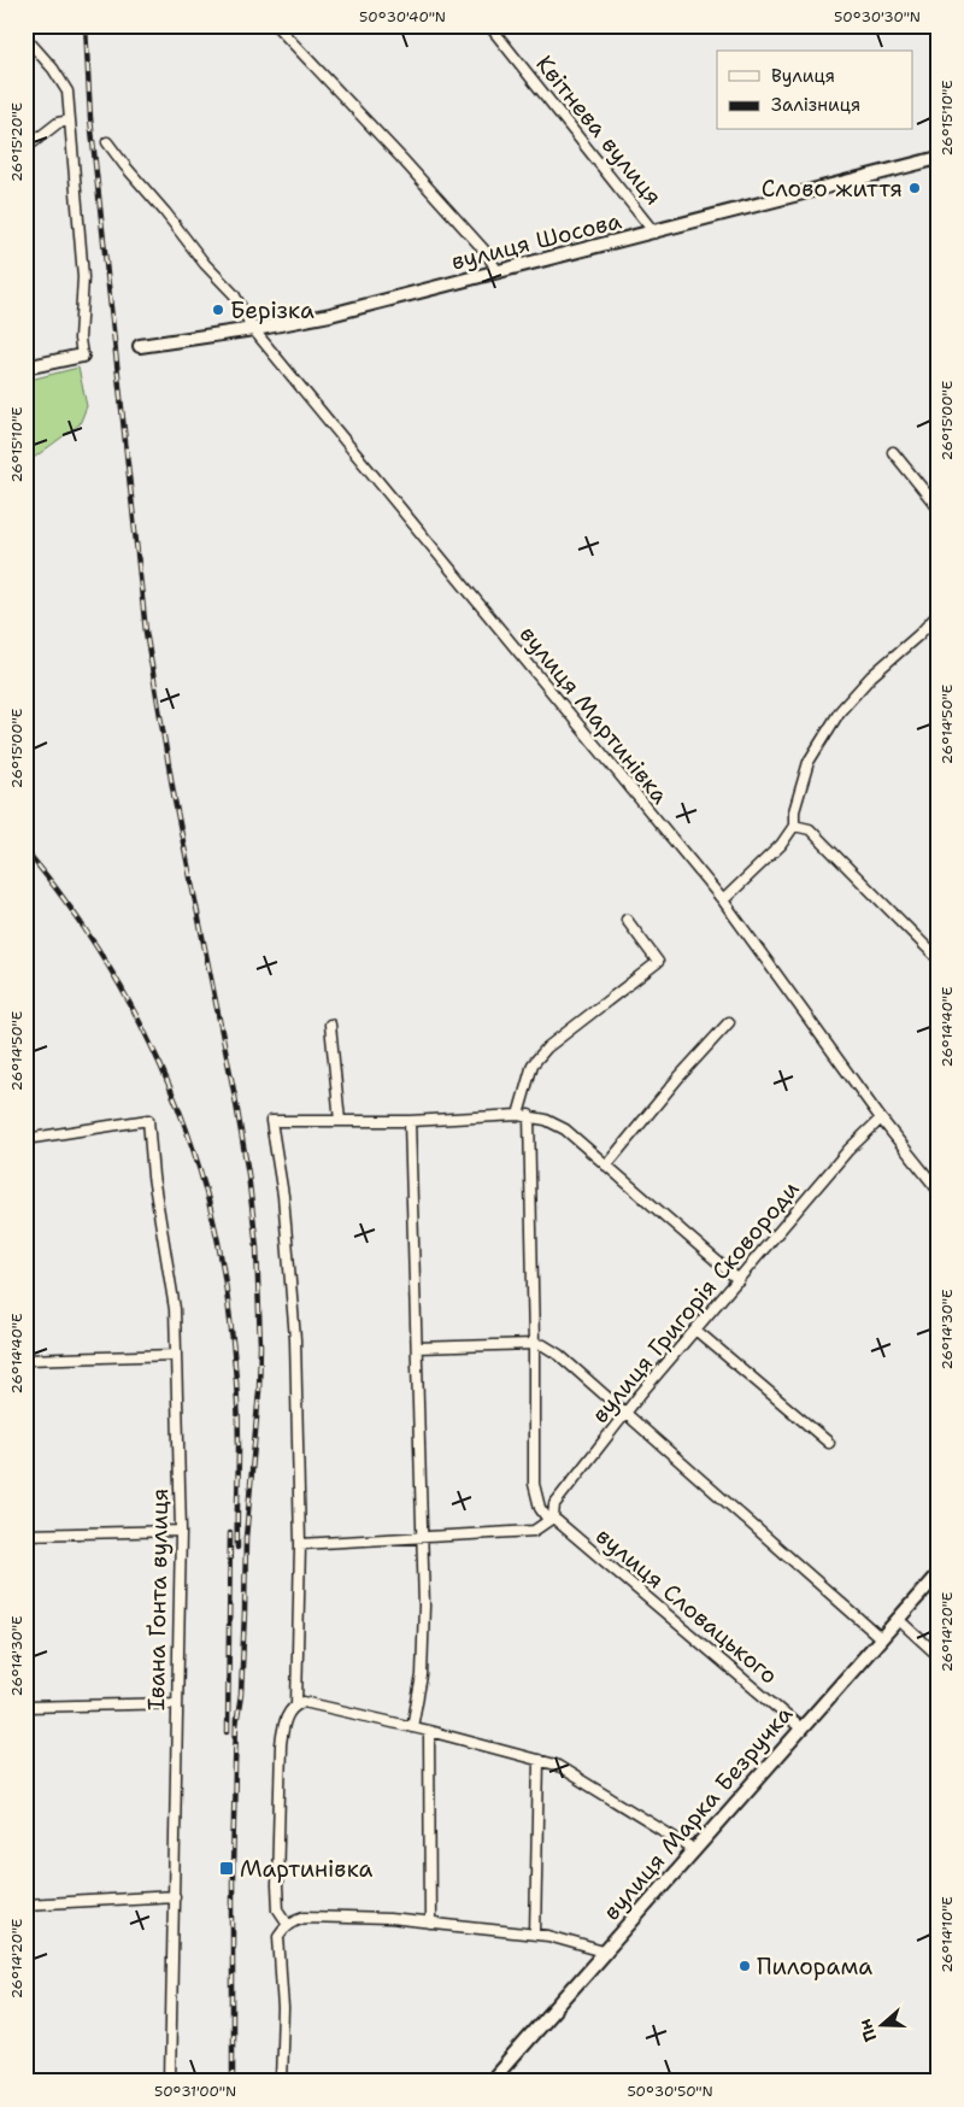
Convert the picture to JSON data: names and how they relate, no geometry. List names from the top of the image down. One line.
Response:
{"streets":{"main road":["вулиця Шосова","вулиця Марка Безручка"],"street":["Квітнева вулиця","вулиця Мартинівка","вулиця Григорія Сковороди","Івана Ґонта вулиця","вулиця Словацького"]},"crossings":[["Квітнева вулиця","вулиця Шосова"],["вулиця Шосова","вулиця Мартинівка"],["вулиця Мартинівка","вулиця Григорія Сковороди"],["вулиця Григорія Сковороди","вулиця Словацького"],["вулиця Словацького","вулиця Марка Безручка"]],"places":{"other":["Слово життя","Берізка","Пилорама"],"transit":["Мартинівка"]},"legend":["Вулиця","Залізниця"],"north":"left","coordinates":["50°30'40\"N","50°30'30\"N","26°15'10\"E","26°15'20\"E","26°15'00\"E","26°14'50\"E","26°14'40\"E","26°14'30\"E","26°14'20\"E","26°14'10\"E","50°31'00\"N","50°30'50\"N"]}
